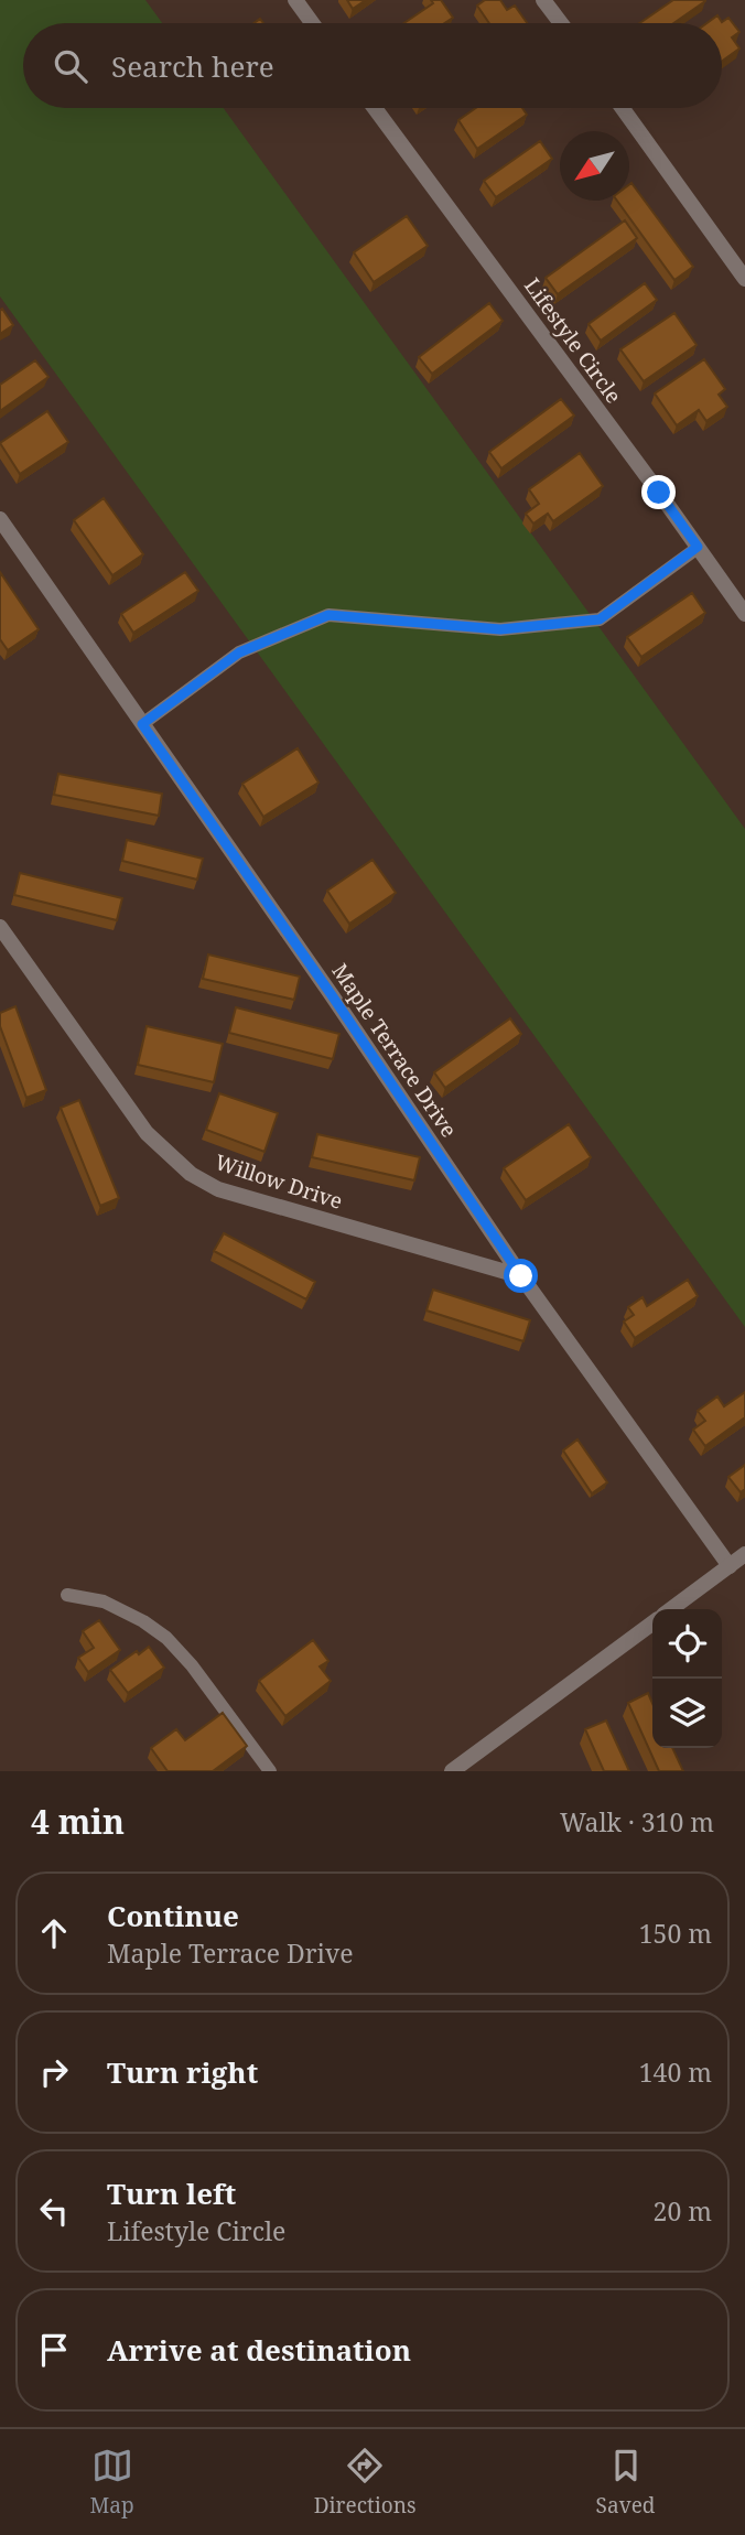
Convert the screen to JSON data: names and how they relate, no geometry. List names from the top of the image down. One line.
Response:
{"streets":{"street":["Lifestyle Circle","Maple Terrace Drive","Willow Drive"]},"crossings":[["Maple Terrace Drive","Willow Drive"]],"north":"bottom left","page":{"search":"Search here","heading":["4 min","Walk · 310 m"],"list":[["Continue","Maple Terrace Drive","150 m"],["Turn right","140 m"],["Turn left","Lifestyle Circle","20 m"],"Arrive at destination"],"nav":["Map","Directions","Saved"]}}
